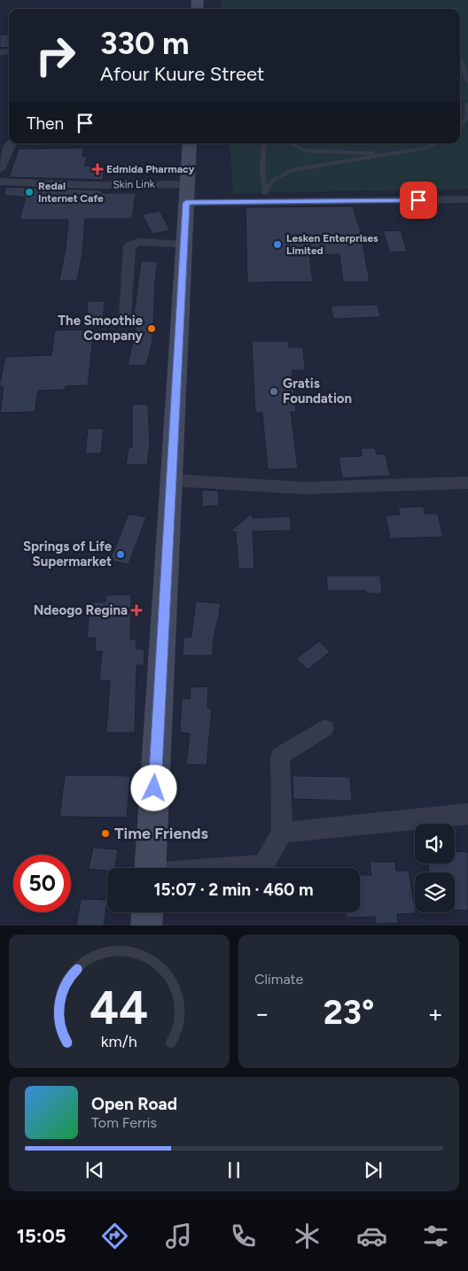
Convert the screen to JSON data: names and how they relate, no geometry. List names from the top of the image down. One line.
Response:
{"streets":{"street":["Skin Link"]},"places":{"health":["Edmida Pharmacy","Ndeogo Regina"],"other":["Redal Internet Cafe","Lesken Enterprises Limited","The Smoothie Company","Gratis Foundation","Springs of Life Supermarket","Time Friends"]},"page":{"turn":["330 m","Afour Kuure Street"],"then":"Then","limit":"50","trip":"15:07 · 2 min · 460 m","tile":"Climate","heat":["−","23°","+"],"song":["Open Road","Tom Ferris"],"tabs":"15:05","gauge":["44","km/h"]}}
